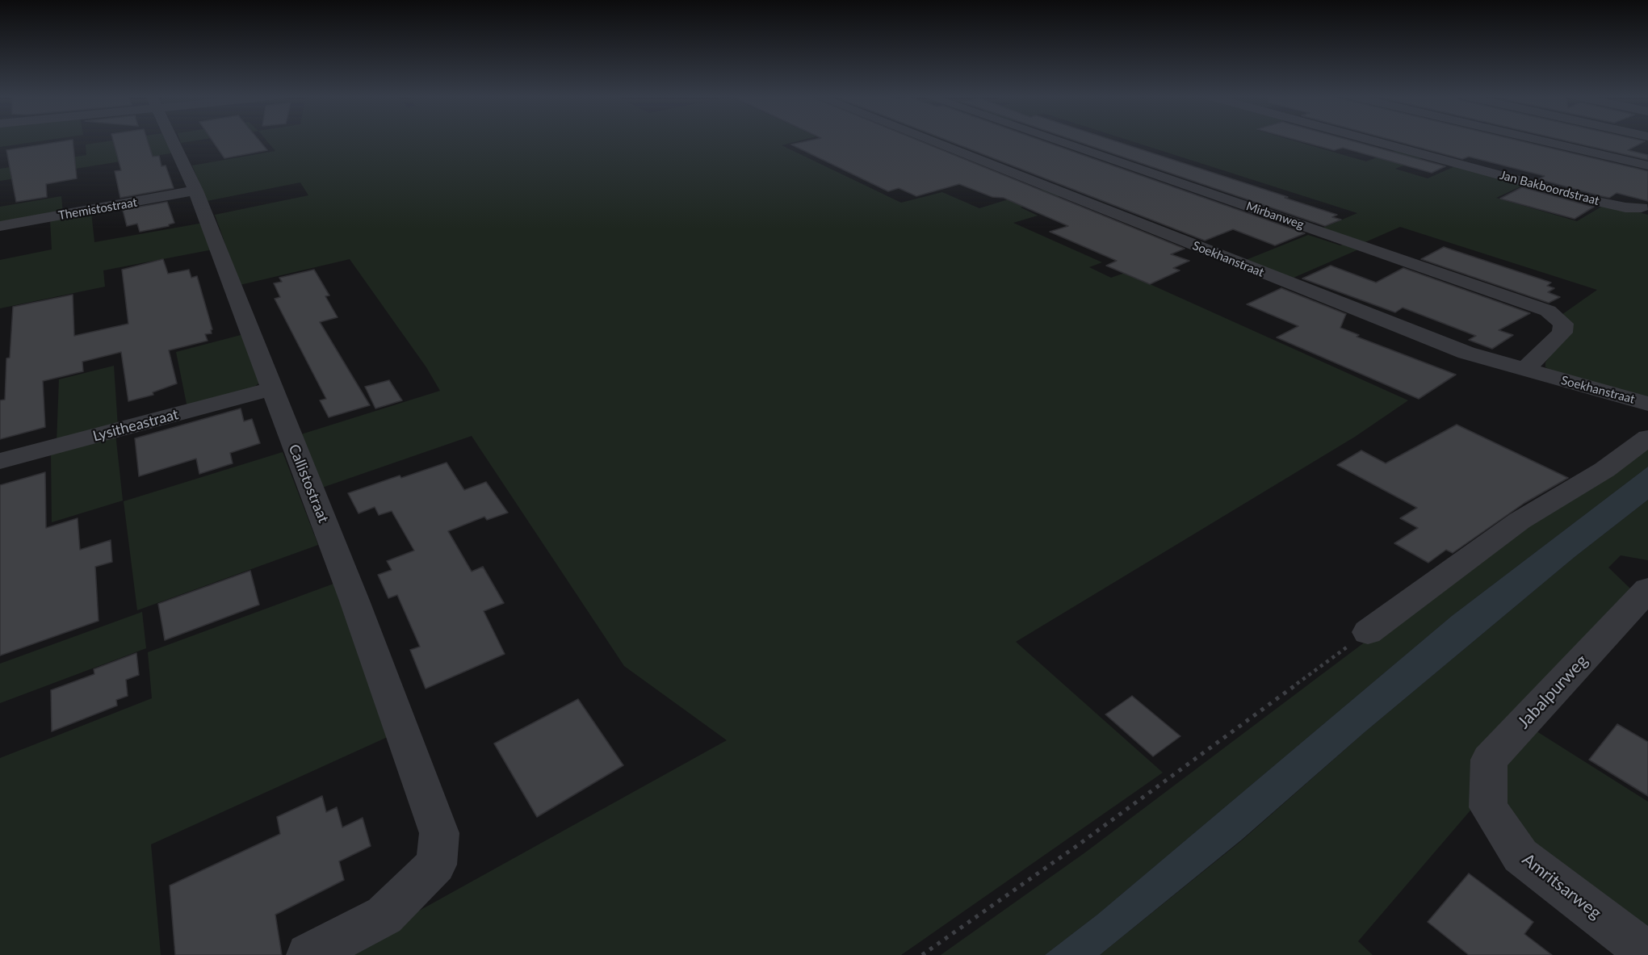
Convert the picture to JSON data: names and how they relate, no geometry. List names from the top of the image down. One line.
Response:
{"streets":{"street":["Jan Bakboordstraat","Themistostraat","Mirbanweg","Soekhanstraat","Lysitheastraat","Callistostraat","Jabalpurweg","Amritsarweg"]},"crossings":[["Themistostraat","Callistostraat"],["Mirbanweg","Soekhanstraat"],["Lysitheastraat","Callistostraat"],["Jabalpurweg","Amritsarweg"]]}
